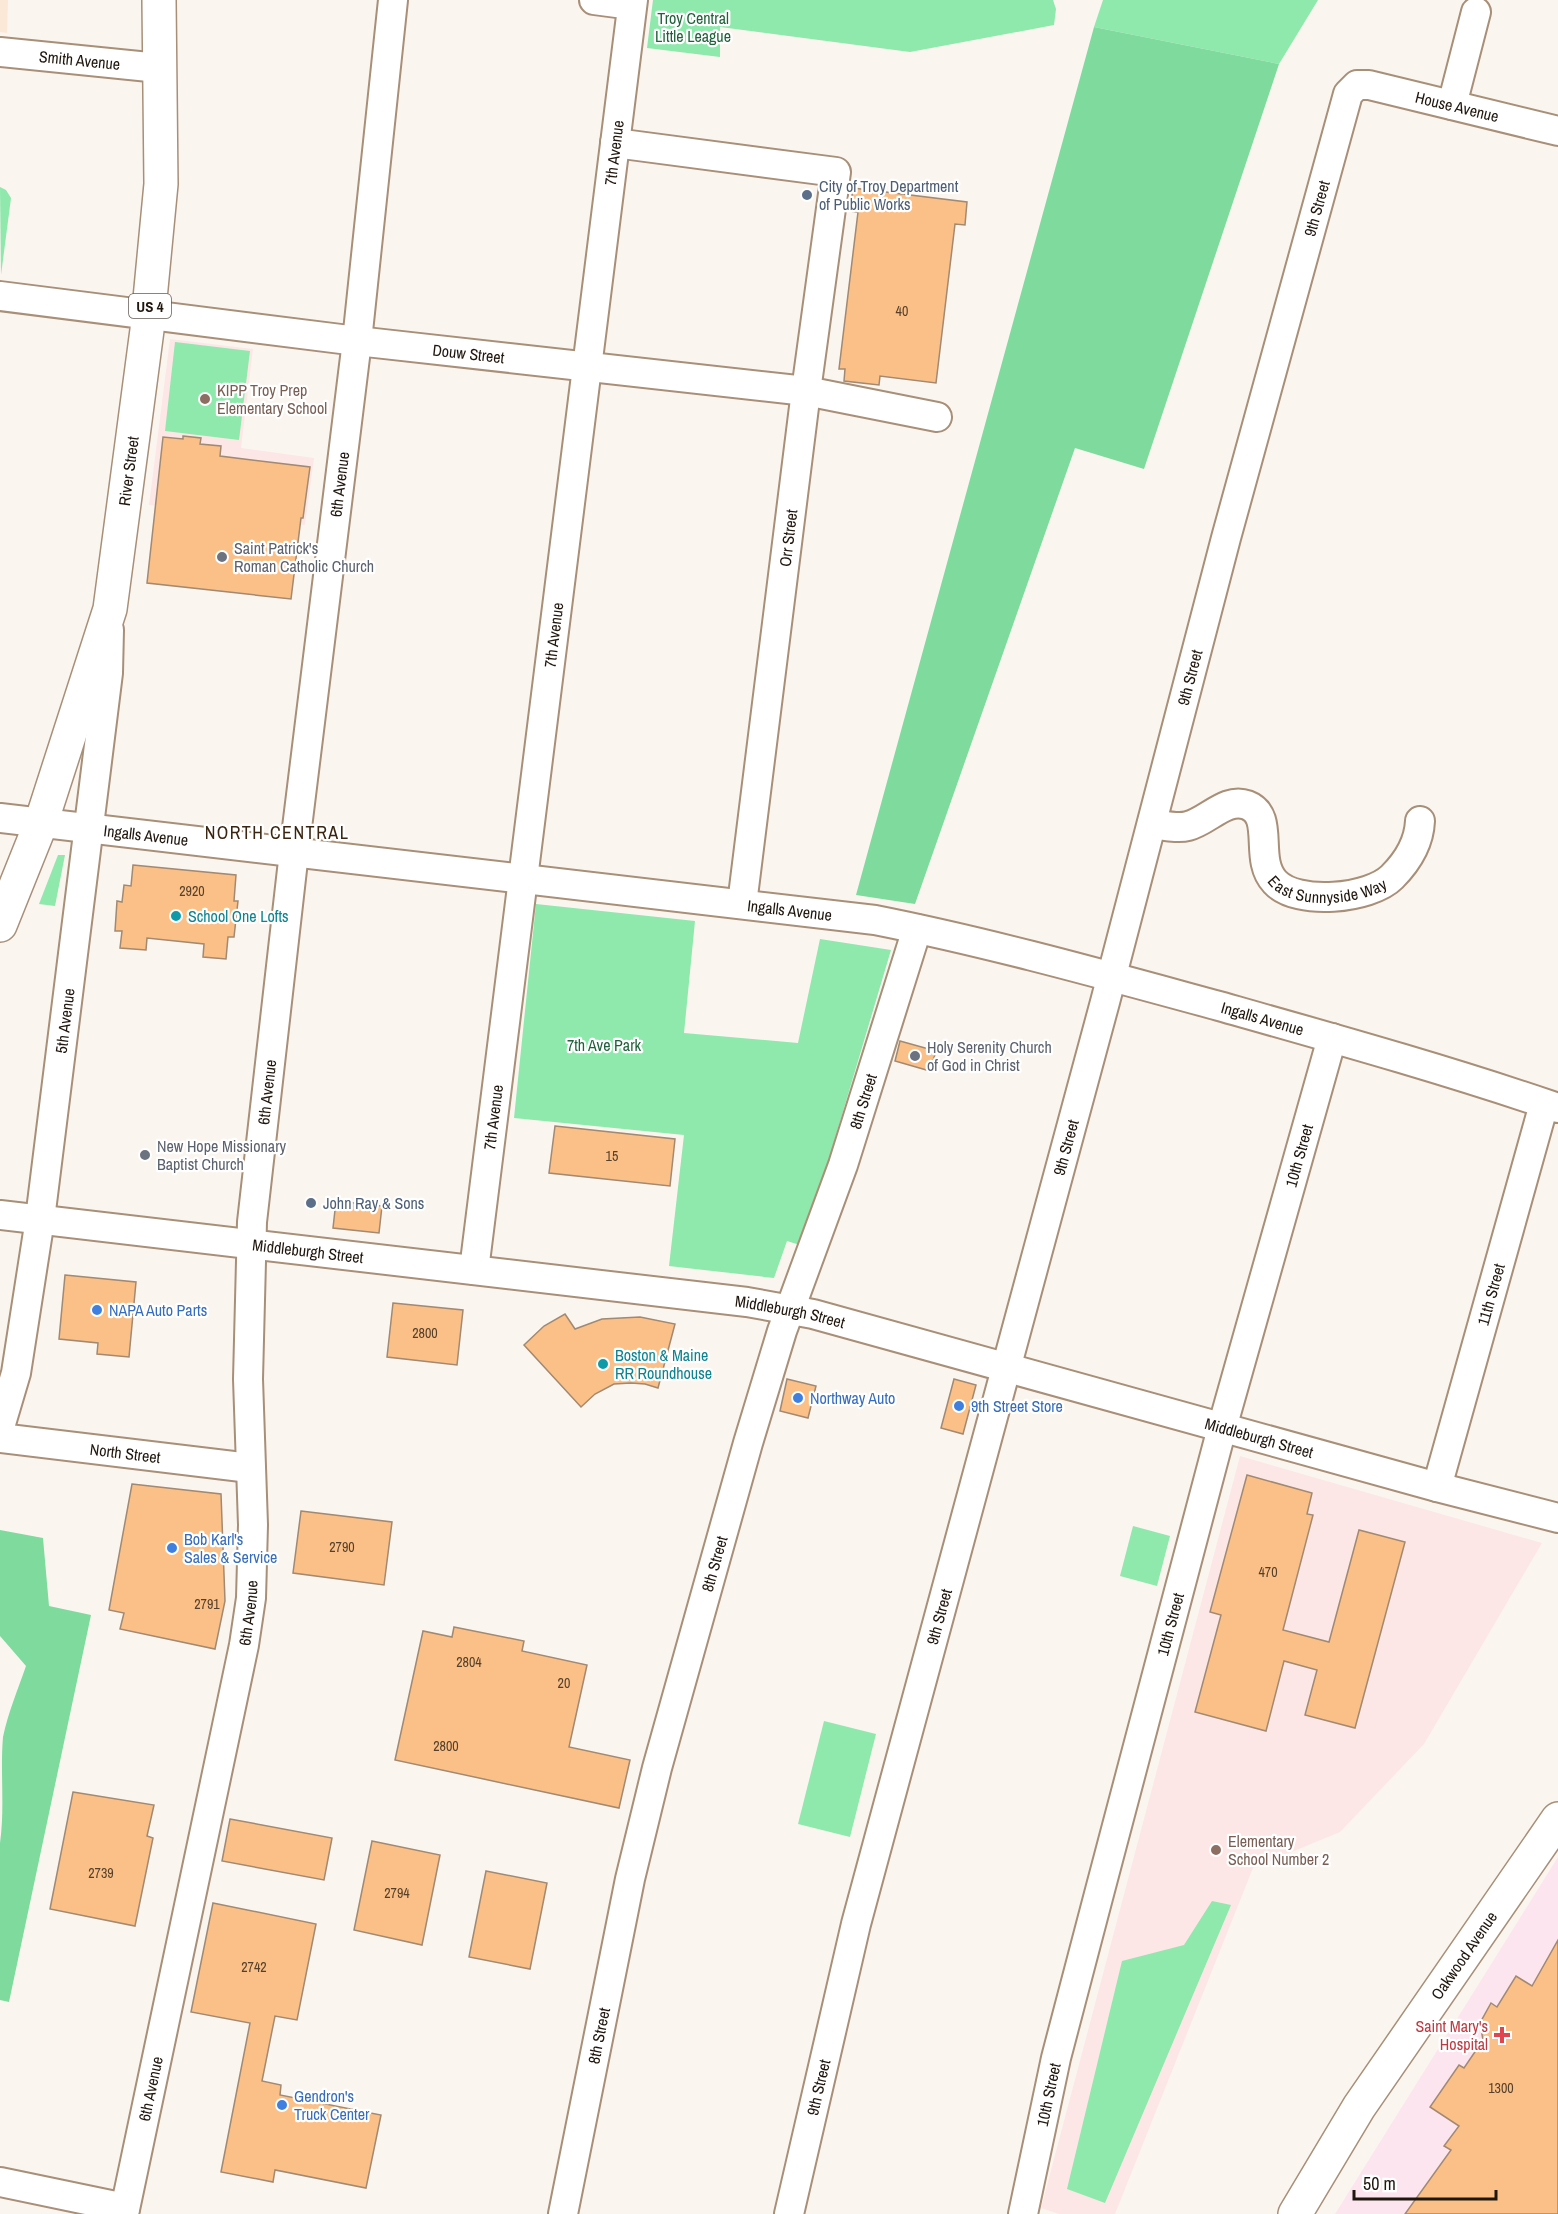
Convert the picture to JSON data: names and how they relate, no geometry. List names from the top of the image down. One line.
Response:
{"streets":{"main road":["US 4","River Street","Oakwood Avenue"],"street":["Smith Avenue","House Avenue","7th Avenue","9th Street","Douw Street","6th Avenue","Orr Street","Ingalls Avenue","East Sunnyside Way","5th Avenue","8th Street","10th Street","Middleburgh Street","11th Street","North Street"]},"crossings":[["Smith Avenue","River Street"],["House Avenue","9th Street"],["7th Avenue","Douw Street"],["7th Avenue","Orr Street"],["7th Avenue","Ingalls Avenue"],["7th Avenue","Middleburgh Street"],["9th Street","Ingalls Avenue"],["9th Street","East Sunnyside Way"],["9th Street","Middleburgh Street"],["Douw Street","River Street"],["Douw Street","6th Avenue"],["Douw Street","Orr Street"],["River Street","Ingalls Avenue"],["River Street","5th Avenue"],["6th Avenue","Ingalls Avenue"],["6th Avenue","Middleburgh Street"],["6th Avenue","North Street"],["Orr Street","Ingalls Avenue"],["Ingalls Avenue","5th Avenue"],["Ingalls Avenue","8th Street"],["Ingalls Avenue","10th Street"],["Ingalls Avenue","11th Street"],["5th Avenue","Middleburgh Street"],["8th Street","Middleburgh Street"],["10th Street","Middleburgh Street"],["Middleburgh Street","11th Street"]],"districts":["NORTH CENTRAL"],"parks":["Troy Central Little League","7th Ave Park"],"places":{"other":["City of Troy Department of Public Works","KIPP Troy Prep Elementary School","Saint Patrick's Roman Catholic Church","School One Lofts","Holy Serenity Church of God in Christ","New Hope Missionary Baptist Church","John Ray & Sons","NAPA Auto Parts","Boston & Maine RR Roundhouse","Northway Auto","9th Street Store","Bob Karl's Sales & Service","Elementary School Number 2","Gendron's Truck Center"],"health":["Saint Mary's Hospital"]},"house_numbers":["40","2920","15","2800","2790","470","2791","2804","20","2800","2739","2794","2742","1300"],"scale_bar":"50 m"}
